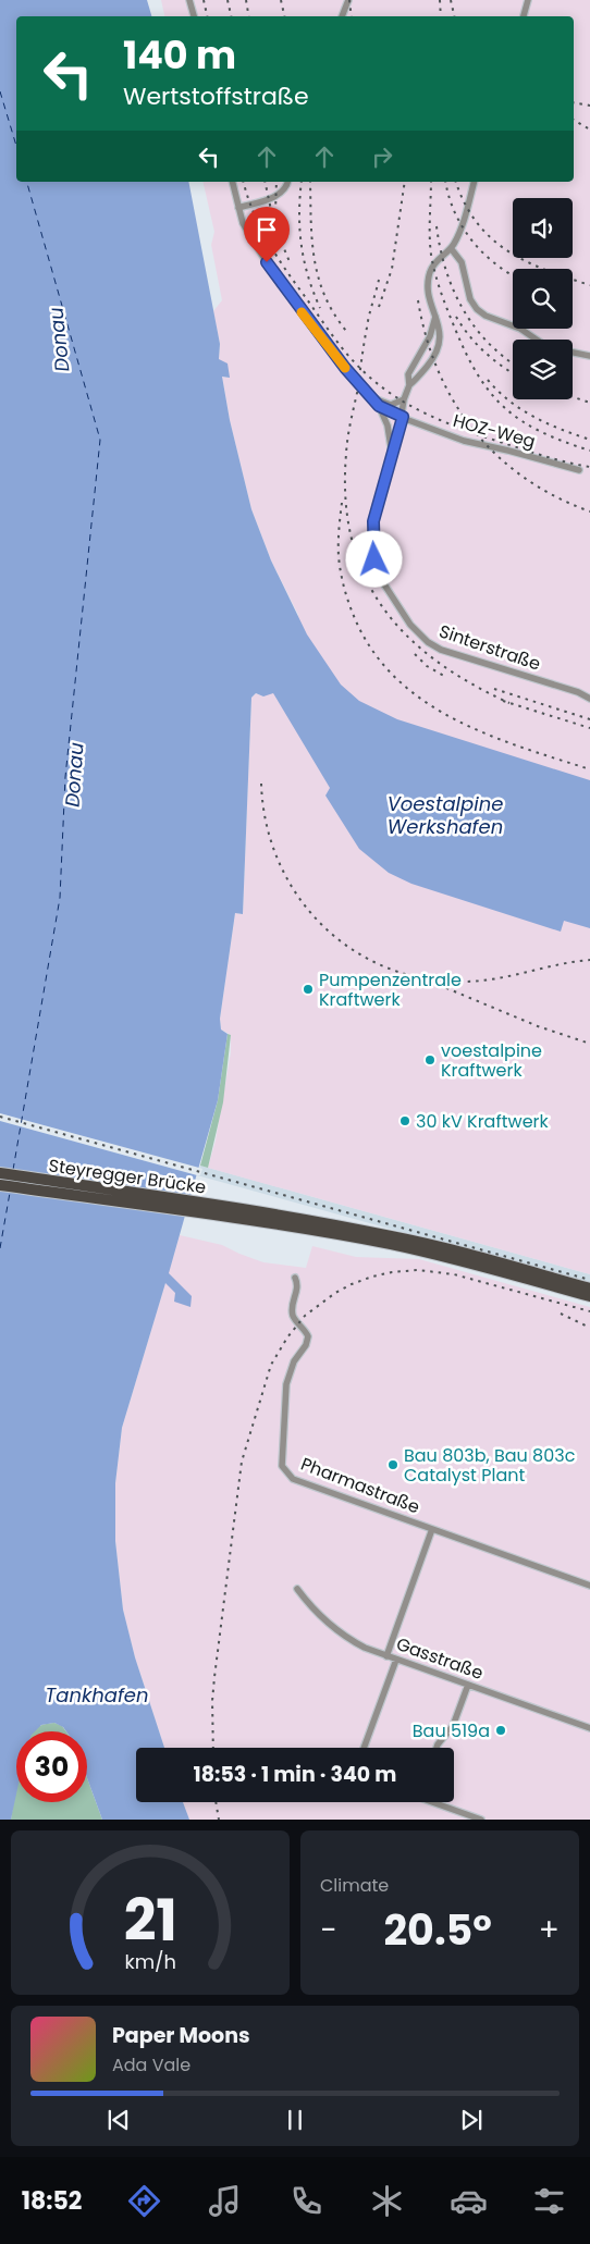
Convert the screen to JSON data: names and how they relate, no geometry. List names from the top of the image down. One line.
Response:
{"streets":{"main road":["Steyregger Brücke"],"street":["HOZ-Weg","Sinterstraße","Pharmastraße","Gasstraße"]},"crossings":[["HOZ-Weg","Sinterstraße"]],"water":["Donau","Voestalpine Werkshafen","Tankhafen"],"places":["Pumpenzentrale Kraftwerk","voestalpine Kraftwerk","30 kV Kraftwerk","Bau 803b, Bau 803c Catalyst Plant","Bau 519a"],"page":{"turn":["140 m","Wertstoffstraße"],"limit":"30","trip":"18:53 · 1 min · 340 m","tile":"Climate","heat":["−","20.5°","+"],"song":["Paper Moons","Ada Vale"],"tabs":"18:52","gauge":["21","km/h"]}}
